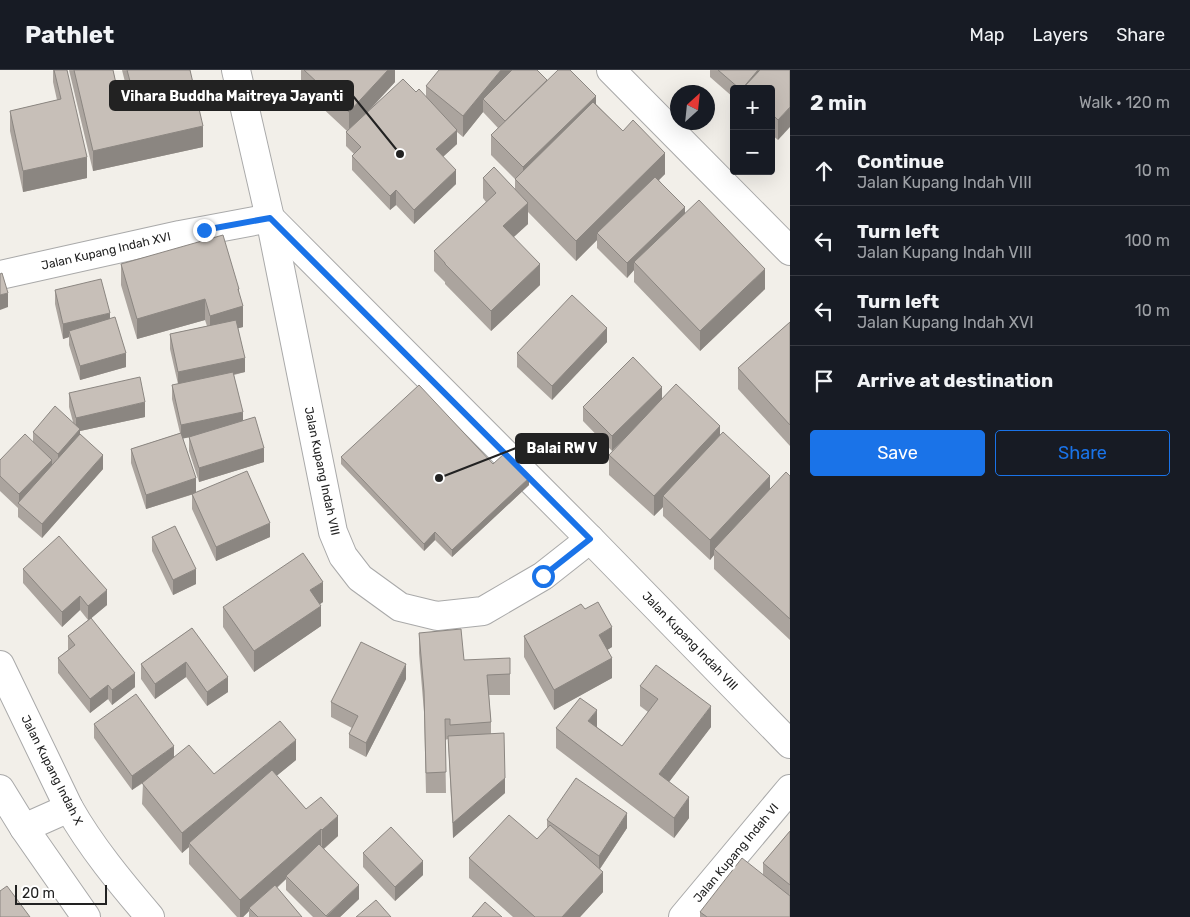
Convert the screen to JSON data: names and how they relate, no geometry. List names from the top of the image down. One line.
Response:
{"streets":{"street":["Jalan Kupang Indah XVI","Jalan Kupang Indah VIII","Jalan Kupang Indah X","Jalan Kupang Indah VI"]},"crossings":[["Jalan Kupang Indah XVI","Jalan Kupang Indah VIII"]],"places":["Vihara Buddha Maitreya Jayanti","Balai RW V"],"scale_bar":"20 m","north":"top right","page":{"header":"Pathlet","nav":["Map","Layers","Share"],"heading":["2 min","Walk · 120 m"],"map_buttons":["+","−"],"list":[["Continue","Jalan Kupang Indah VIII","10 m"],["Turn left","Jalan Kupang Indah VIII","100 m"],["Turn left","Jalan Kupang Indah XVI","10 m"],"Arrive at destination"],"buttons":["Save","Share"],"scale":"20 m"}}
